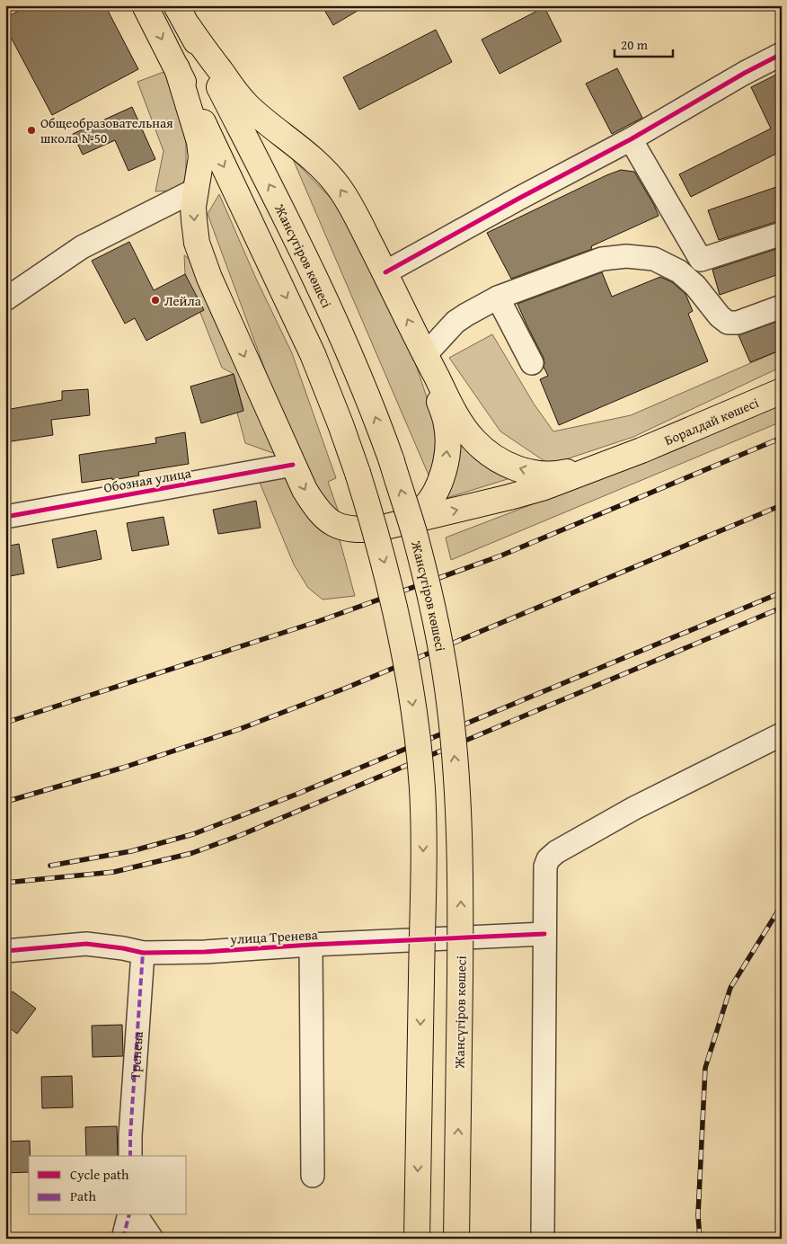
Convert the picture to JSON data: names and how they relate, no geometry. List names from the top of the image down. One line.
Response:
{"streets":{"main road":["Жансүгіров көшесі","Боралдай көшесі"],"street":["Обозная улица","улица Тренева","Тренева"]},"crossings":[["улица Тренева","Тренева"]],"places":["Общеобразовательная школа №50","Лейла"],"legend":["Cycle path","Path"],"scale_bar":"20 m"}
